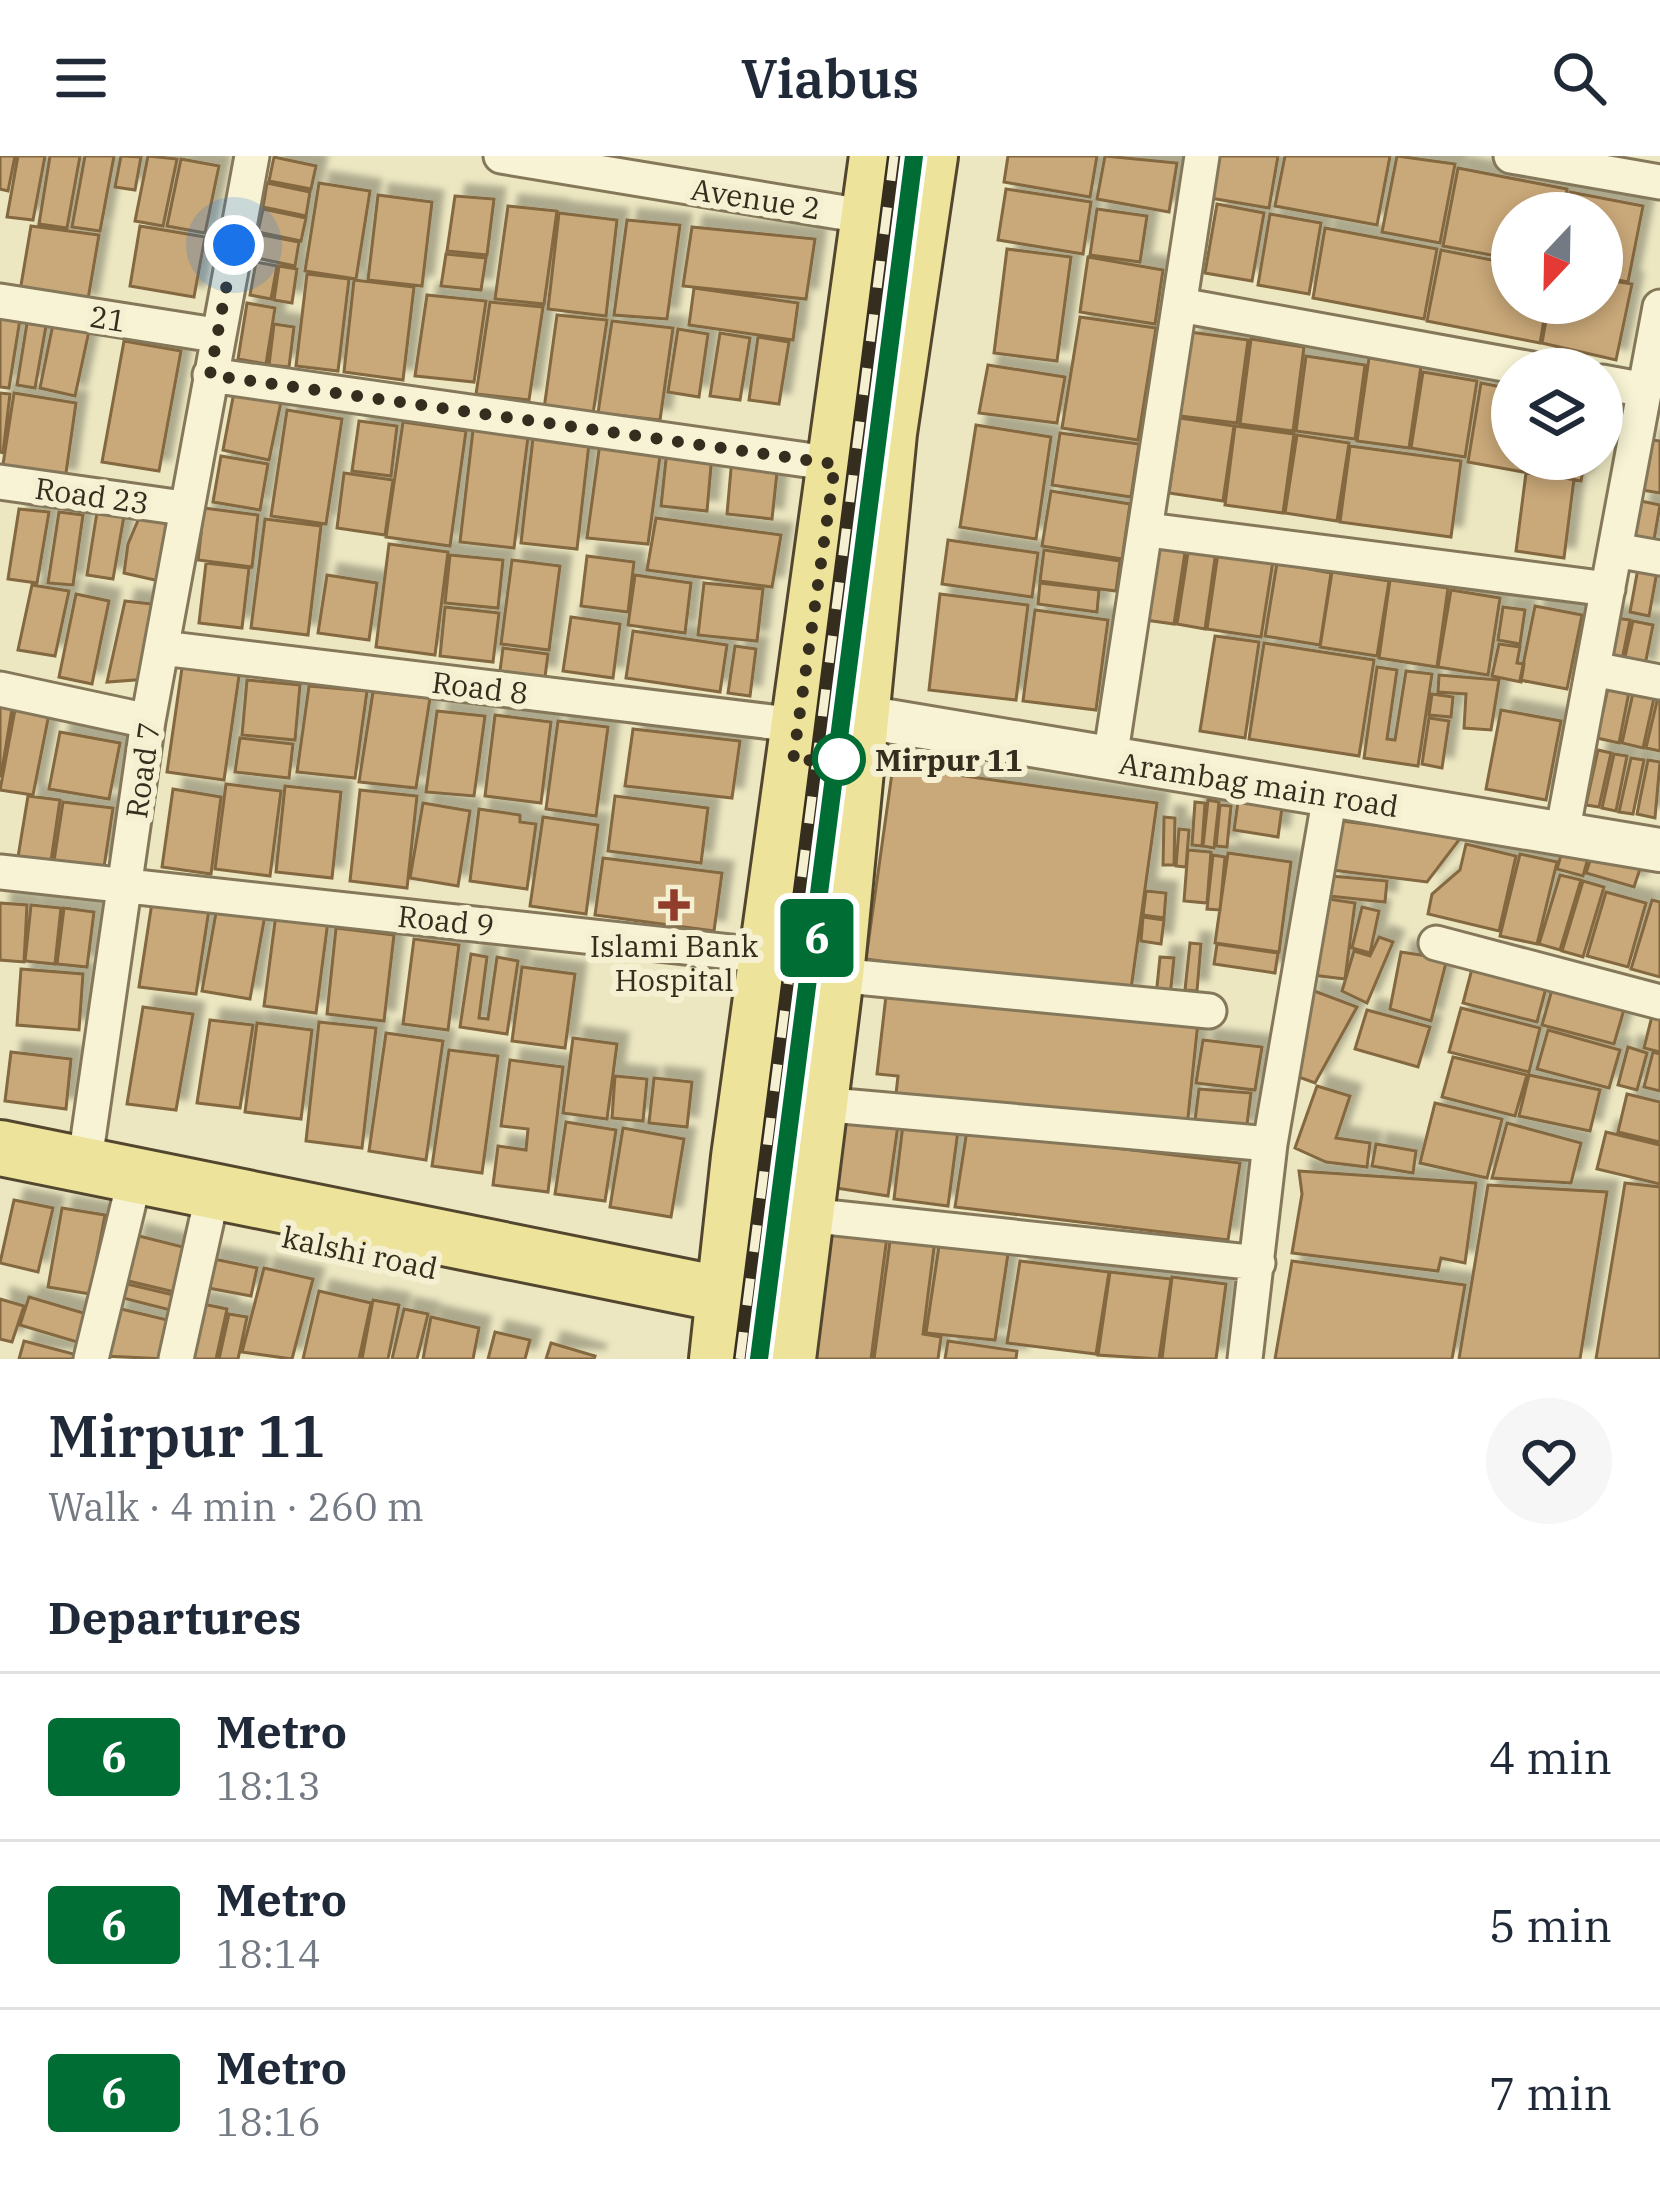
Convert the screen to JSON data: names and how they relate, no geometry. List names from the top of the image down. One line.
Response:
{"streets":{"main road":["kalshi road"],"street":["Avenue 2","21","Road 23","Road 8","Road 7","Arambag main road","Road 9"]},"crossings":[["21","Road 7"],["Road 23","Road 7"],["Road 8","Road 7"],["Road 7","Road 9"]],"places":{"other":["Mirpur 11"],"health":["Islami Bank Hospital"]},"lines":["metro line 6"],"north":"bottom","page":{"header":"Viabus","on_map":"6","heading":[["Mirpur 11","Walk · 4 min · 260 m"],"Departures"],"list":[{"mark":"6","name":"Metro","note":"18:13","value":"4 min"},{"mark":"6","name":"Metro","note":"18:14","value":"5 min"},{"mark":"6","name":"Metro","note":"18:16","value":"7 min"}]}}
